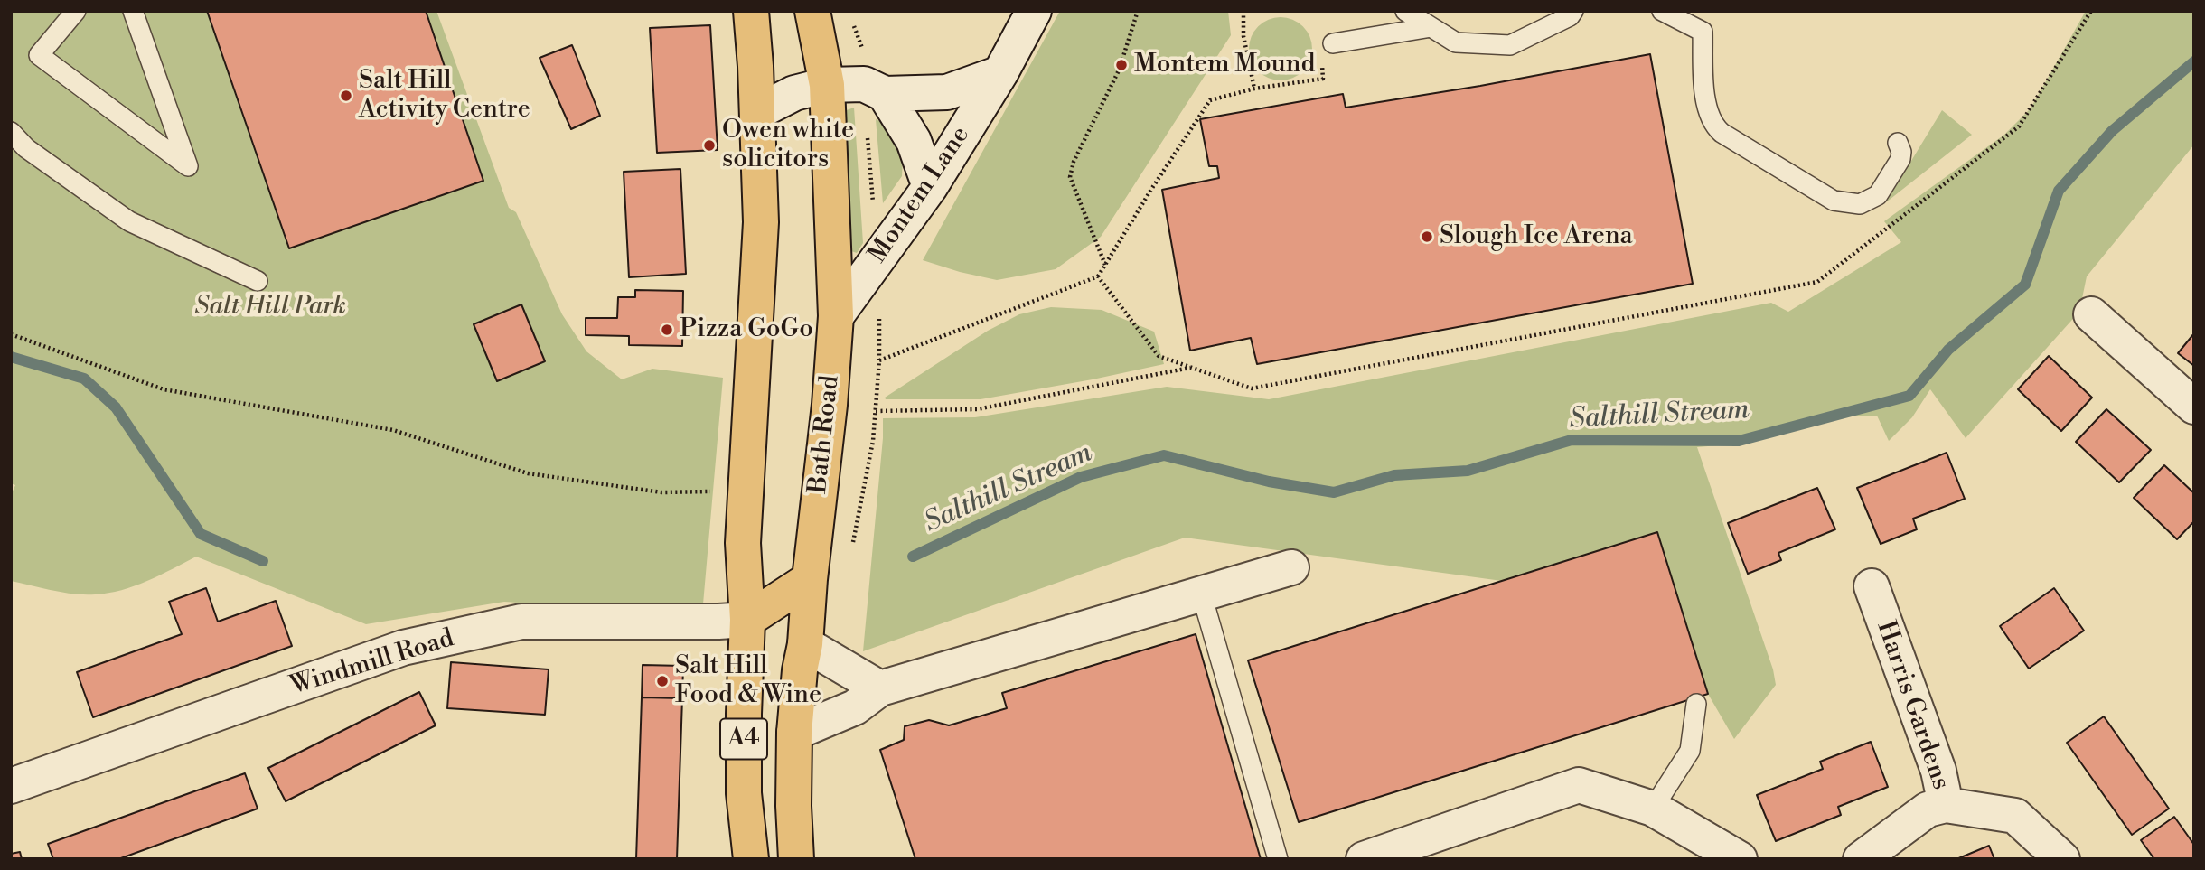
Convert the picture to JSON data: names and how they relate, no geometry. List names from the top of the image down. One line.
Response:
{"streets":{"main road":["Bath Road","A4"],"street":["Montem Lane","Windmill Road","Harris Gardens"]},"crossings":[["Montem Lane","Bath Road"],["Montem Lane","A4"],["Windmill Road","A4"]],"water":["Salthill Stream"],"parks":["Salt Hill Park"],"places":["Montem Mound","Salt Hill Activity Centre","Owen white solicitors","Slough Ice Arena","Pizza GoGo","Salt Hill Food & Wine"]}
